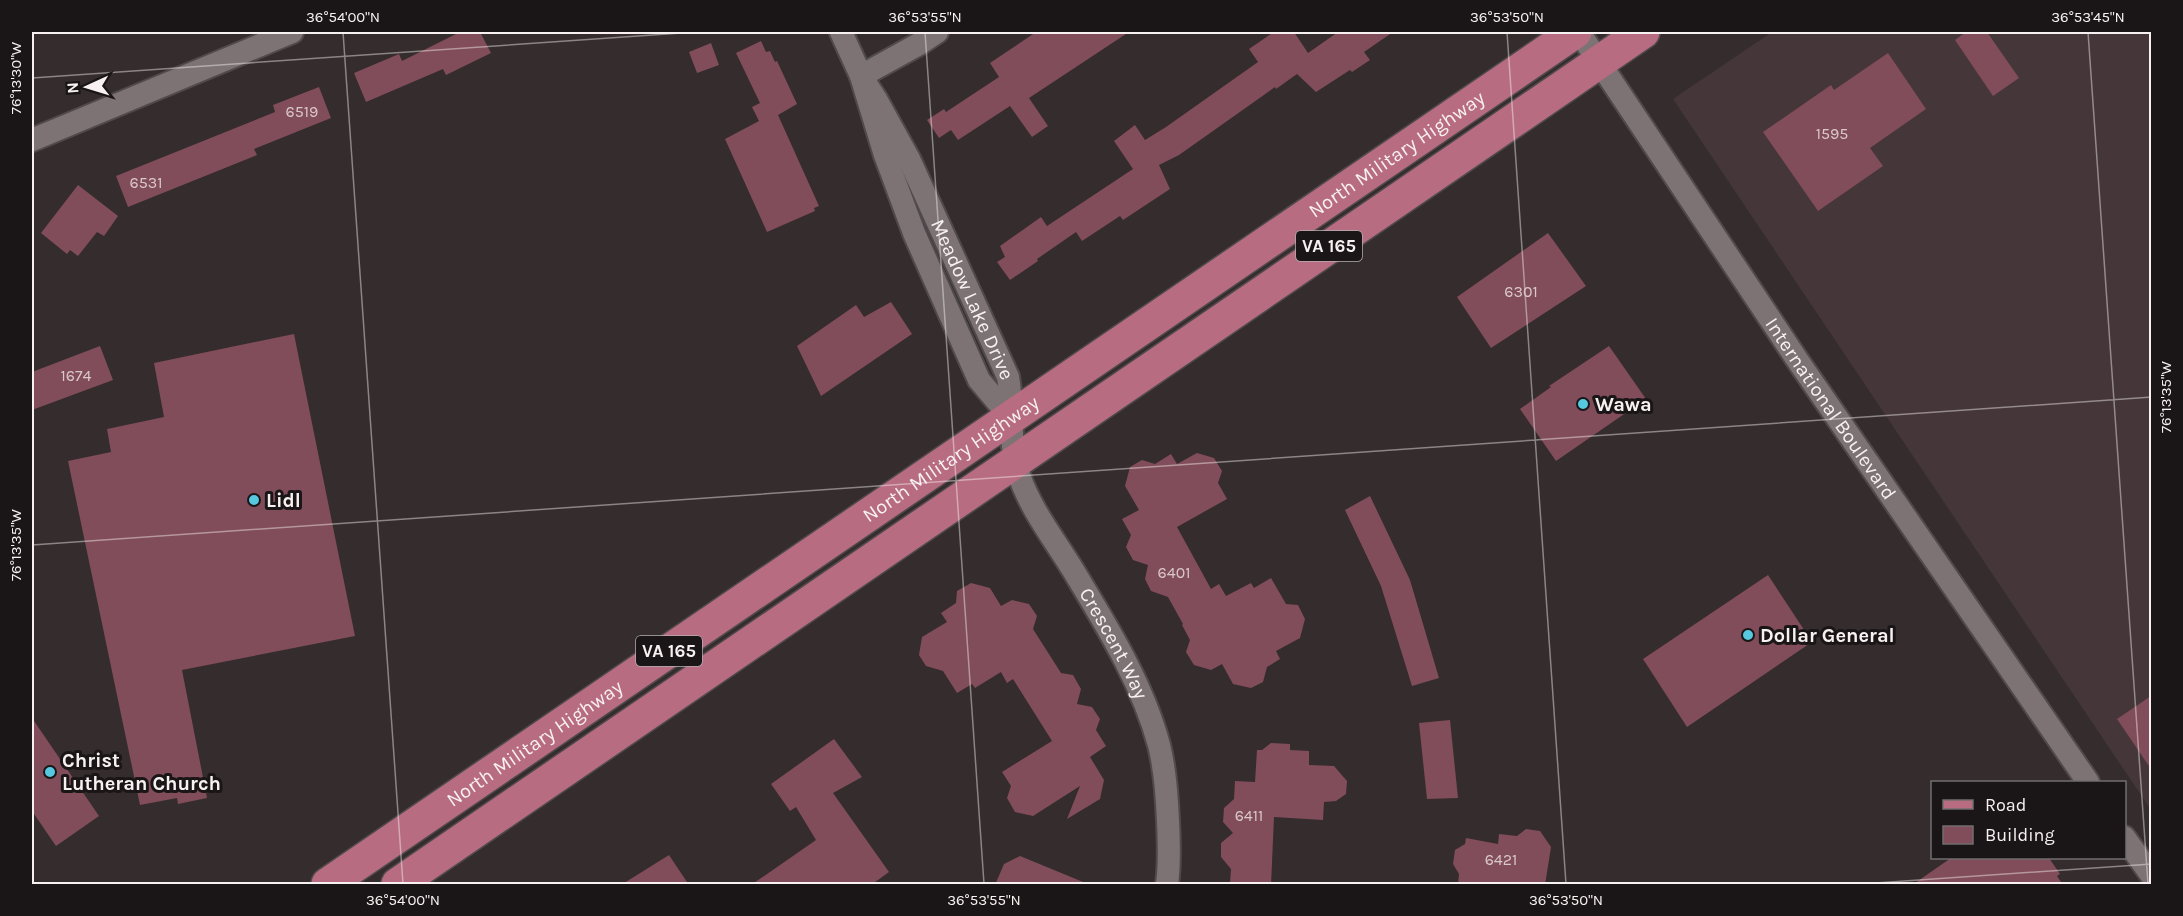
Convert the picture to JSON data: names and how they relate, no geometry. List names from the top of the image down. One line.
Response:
{"streets":{"main road":["North Military Highway","VA 165"],"street":["Meadow Lake Drive","International Boulevard","Crescent Way"]},"crossings":[["North Military Highway","Meadow Lake Drive"],["North Military Highway","International Boulevard"],["North Military Highway","Crescent Way"],["Meadow Lake Drive","Crescent Way"]],"places":["Wawa","Lidl","Dollar General","Christ Lutheran Church"],"house_numbers":["6519","1595","6531","6301","1674","6401","6411","6421"],"legend":["Road","Building"],"north":"left","coordinates":["36°54'00\"N","36°53'55\"N","36°53'50\"N","36°53'45\"N","76°13'30\"W","76°13'35\"W"]}
